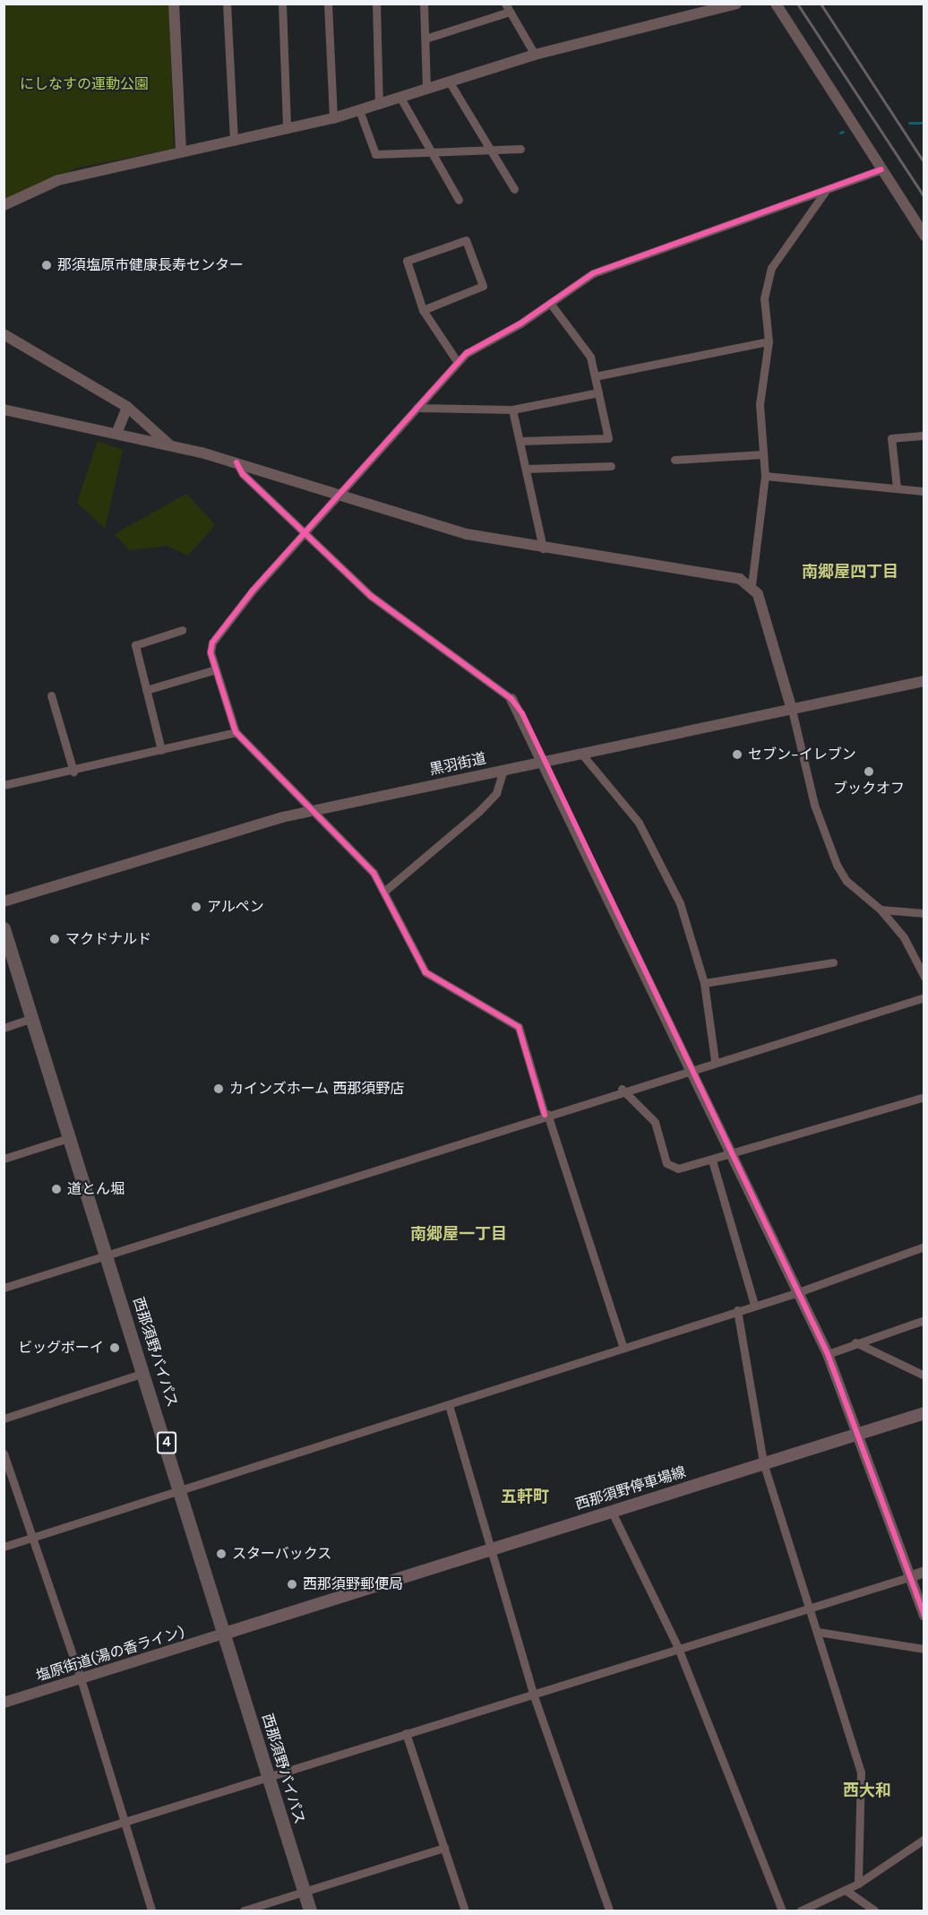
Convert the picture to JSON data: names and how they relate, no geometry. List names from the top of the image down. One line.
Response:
{"streets":{"highway":["西那須野バイパス","4"],"main road":["西那須野停車場線"],"street":["黒羽街道","塩原街道(湯の香ライン)"]},"crossings":[["西那須野バイパス","西那須野停車場線"],["西那須野バイパス","塩原街道(湯の香ライン)"],["西那須野停車場線","塩原街道(湯の香ライン)"]],"districts":["南郷屋四丁目","南郷屋一丁目","五軒町","西大和"],"parks":["にしなすの運動公園"],"places":["那須塩原市健康長寿センター","セブン-イレブン","ブックオフ","アルペン","マクドナルド","カインズホーム 西那須野店","道とん堀","ビッグボーイ","スターバックス","西那須野郵便局"]}
